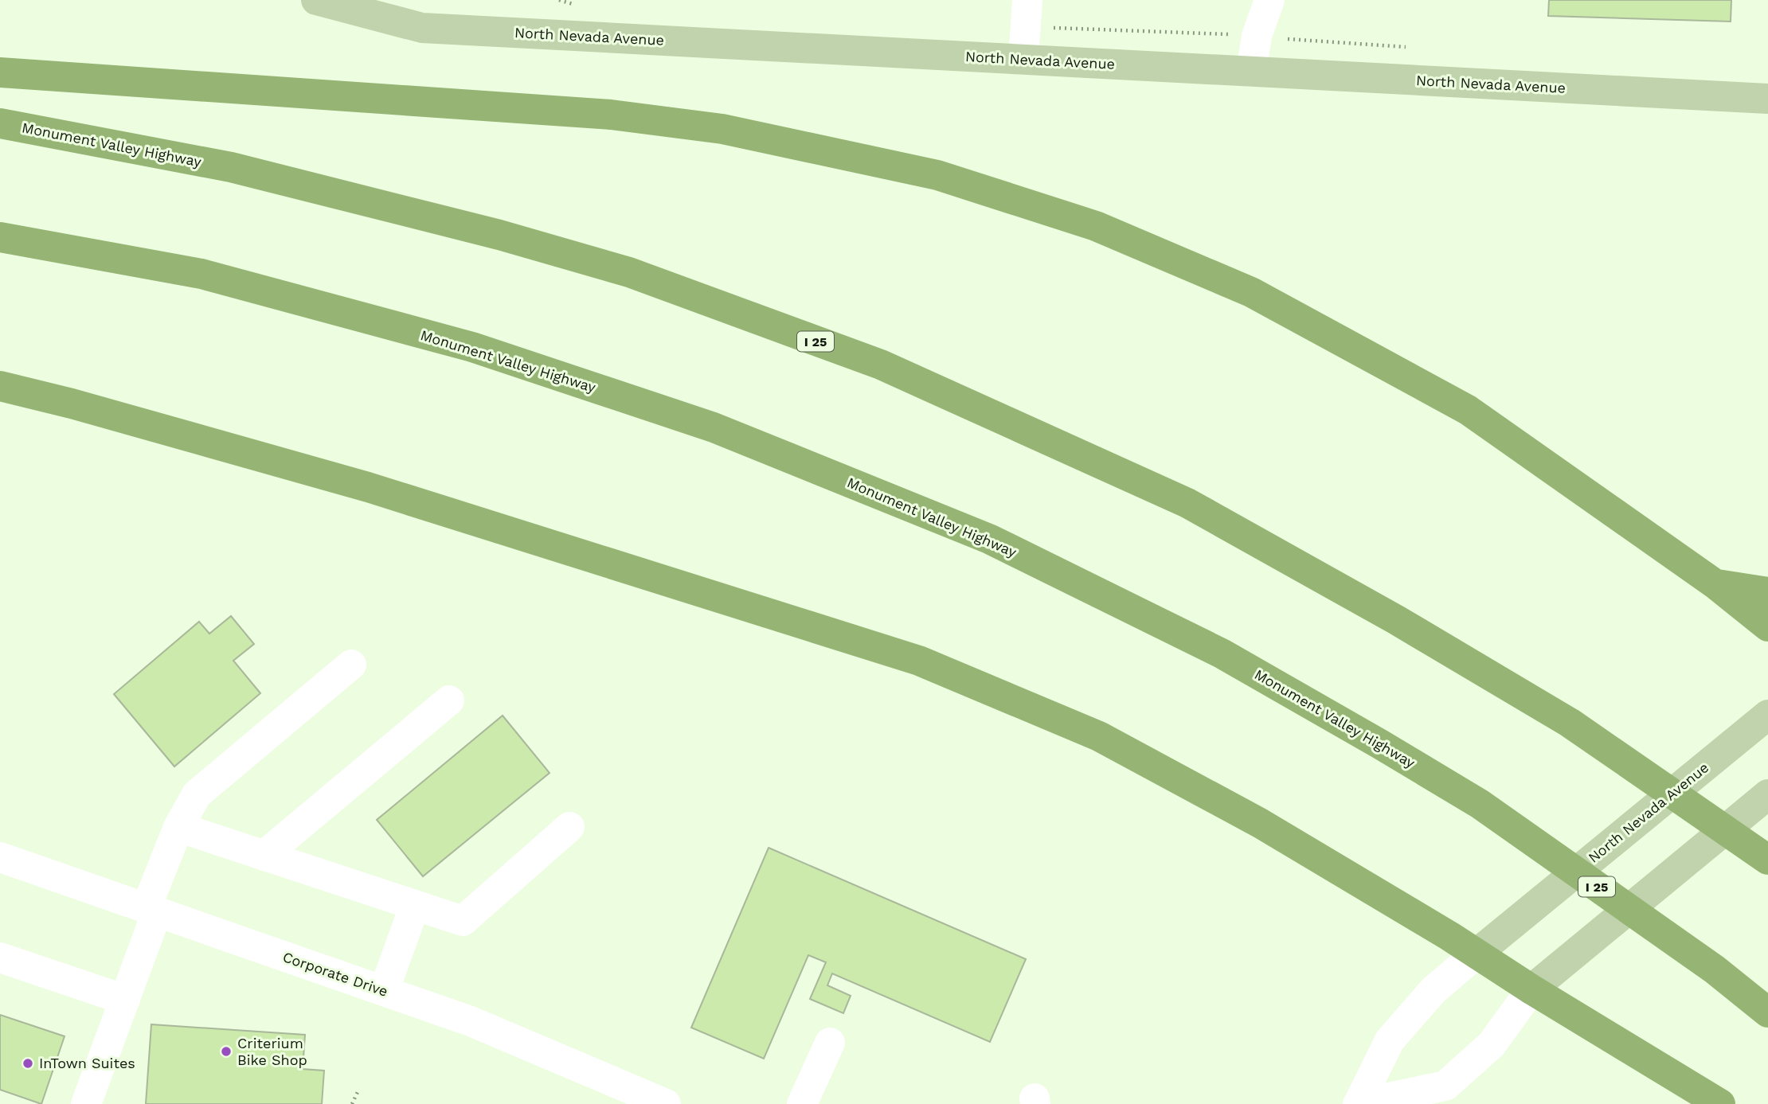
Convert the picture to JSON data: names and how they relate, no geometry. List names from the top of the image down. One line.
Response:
{"streets":{"highway":["Monument Valley Highway","I 25"],"main road":["North Nevada Avenue"],"street":["Corporate Drive"]},"places":["Criterium Bike Shop","InTown Suites"]}
